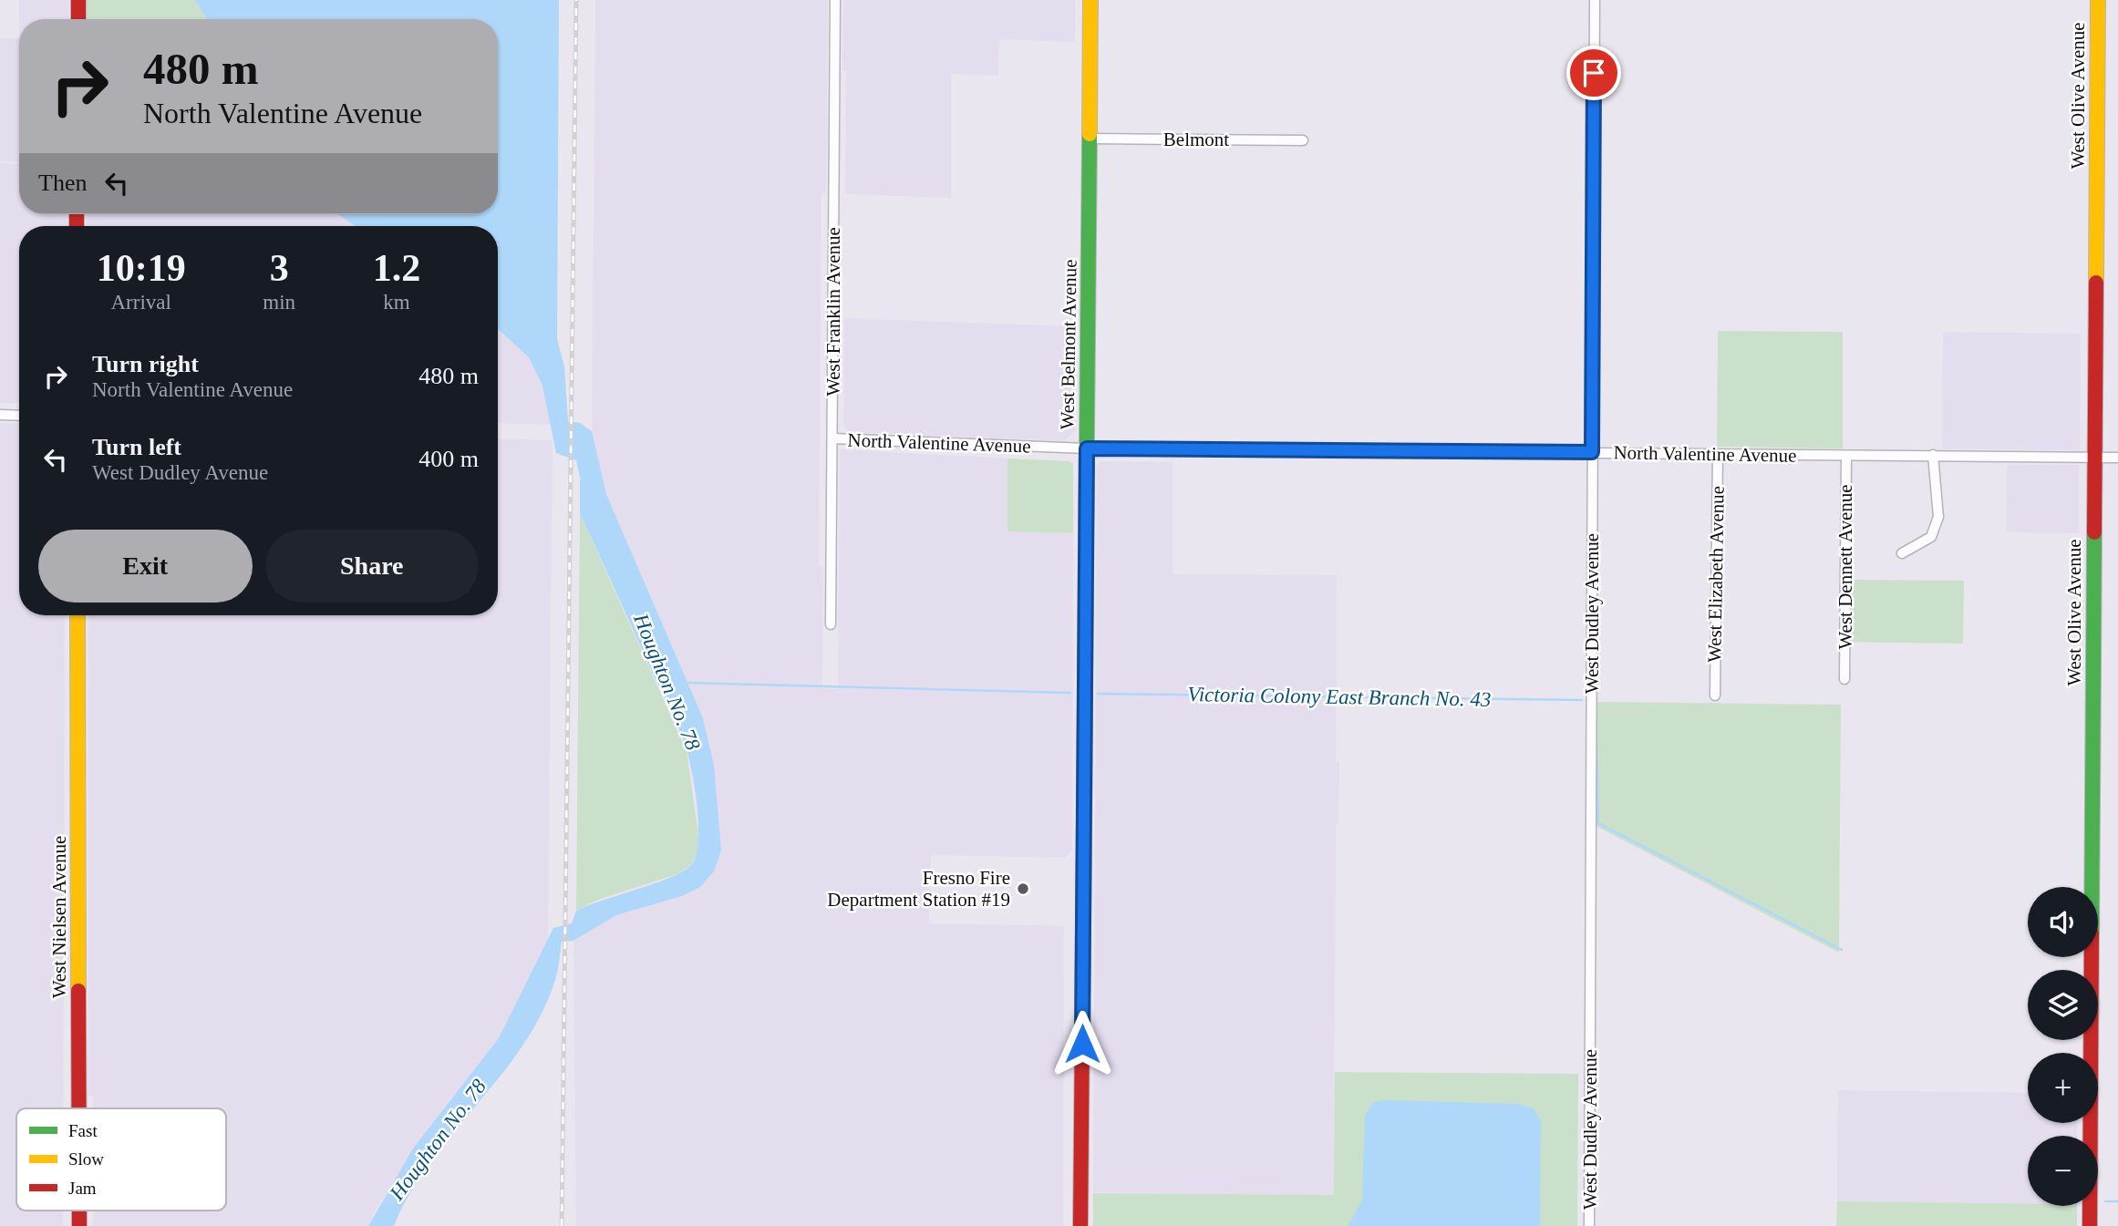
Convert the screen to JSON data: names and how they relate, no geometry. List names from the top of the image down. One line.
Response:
{"streets":{"street":["West Olive Avenue","Belmont","West Franklin Avenue","West Belmont Avenue","North Valentine Avenue","West Dennett Avenue","West Elizabeth Avenue","West Dudley Avenue","West Nielsen Avenue"]},"crossings":[["West Olive Avenue","North Valentine Avenue"],["Belmont","West Belmont Avenue"],["West Franklin Avenue","North Valentine Avenue"],["West Belmont Avenue","North Valentine Avenue"],["North Valentine Avenue","West Dennett Avenue"],["North Valentine Avenue","West Elizabeth Avenue"],["North Valentine Avenue","West Dudley Avenue"]],"water":["Houghton No. 78","Victoria Colony East Branch No. 43"],"places":["Fresno Fire Department Station #19"],"legend":["Fast","Slow","Jam"],"page":{"turn":["480 m","North Valentine Avenue"],"then":"Then","eta":["10:19","Arrival","3","min","1.2","km"],"list":[{"name":"Turn right","note":"North Valentine Avenue","value":"480 m"},{"name":"Turn left","note":"West Dudley Avenue","value":"400 m"}],"buttons":["Exit","Share"],"map_buttons":["+","−"]}}
